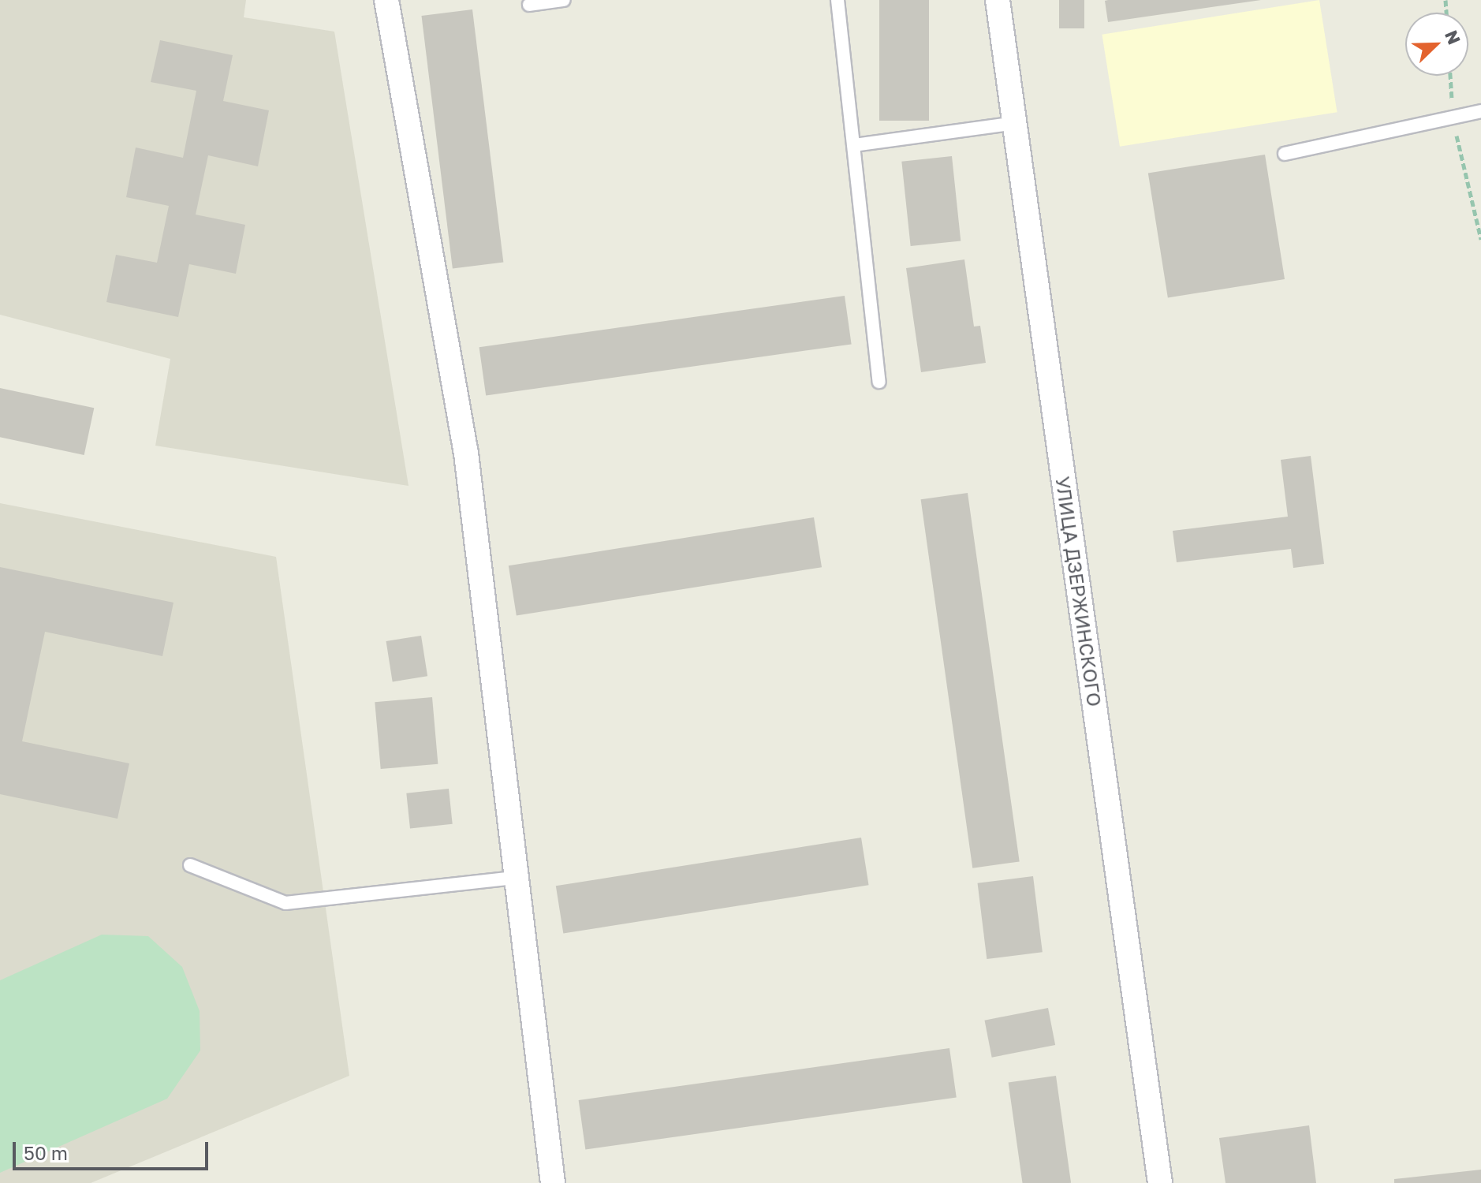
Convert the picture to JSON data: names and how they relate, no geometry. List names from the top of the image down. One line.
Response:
{"streets":{"street":["УЛИЦА ДЗЕРЖИНСКОГО"]},"scale_bar":"50 m","north":"top right"}
